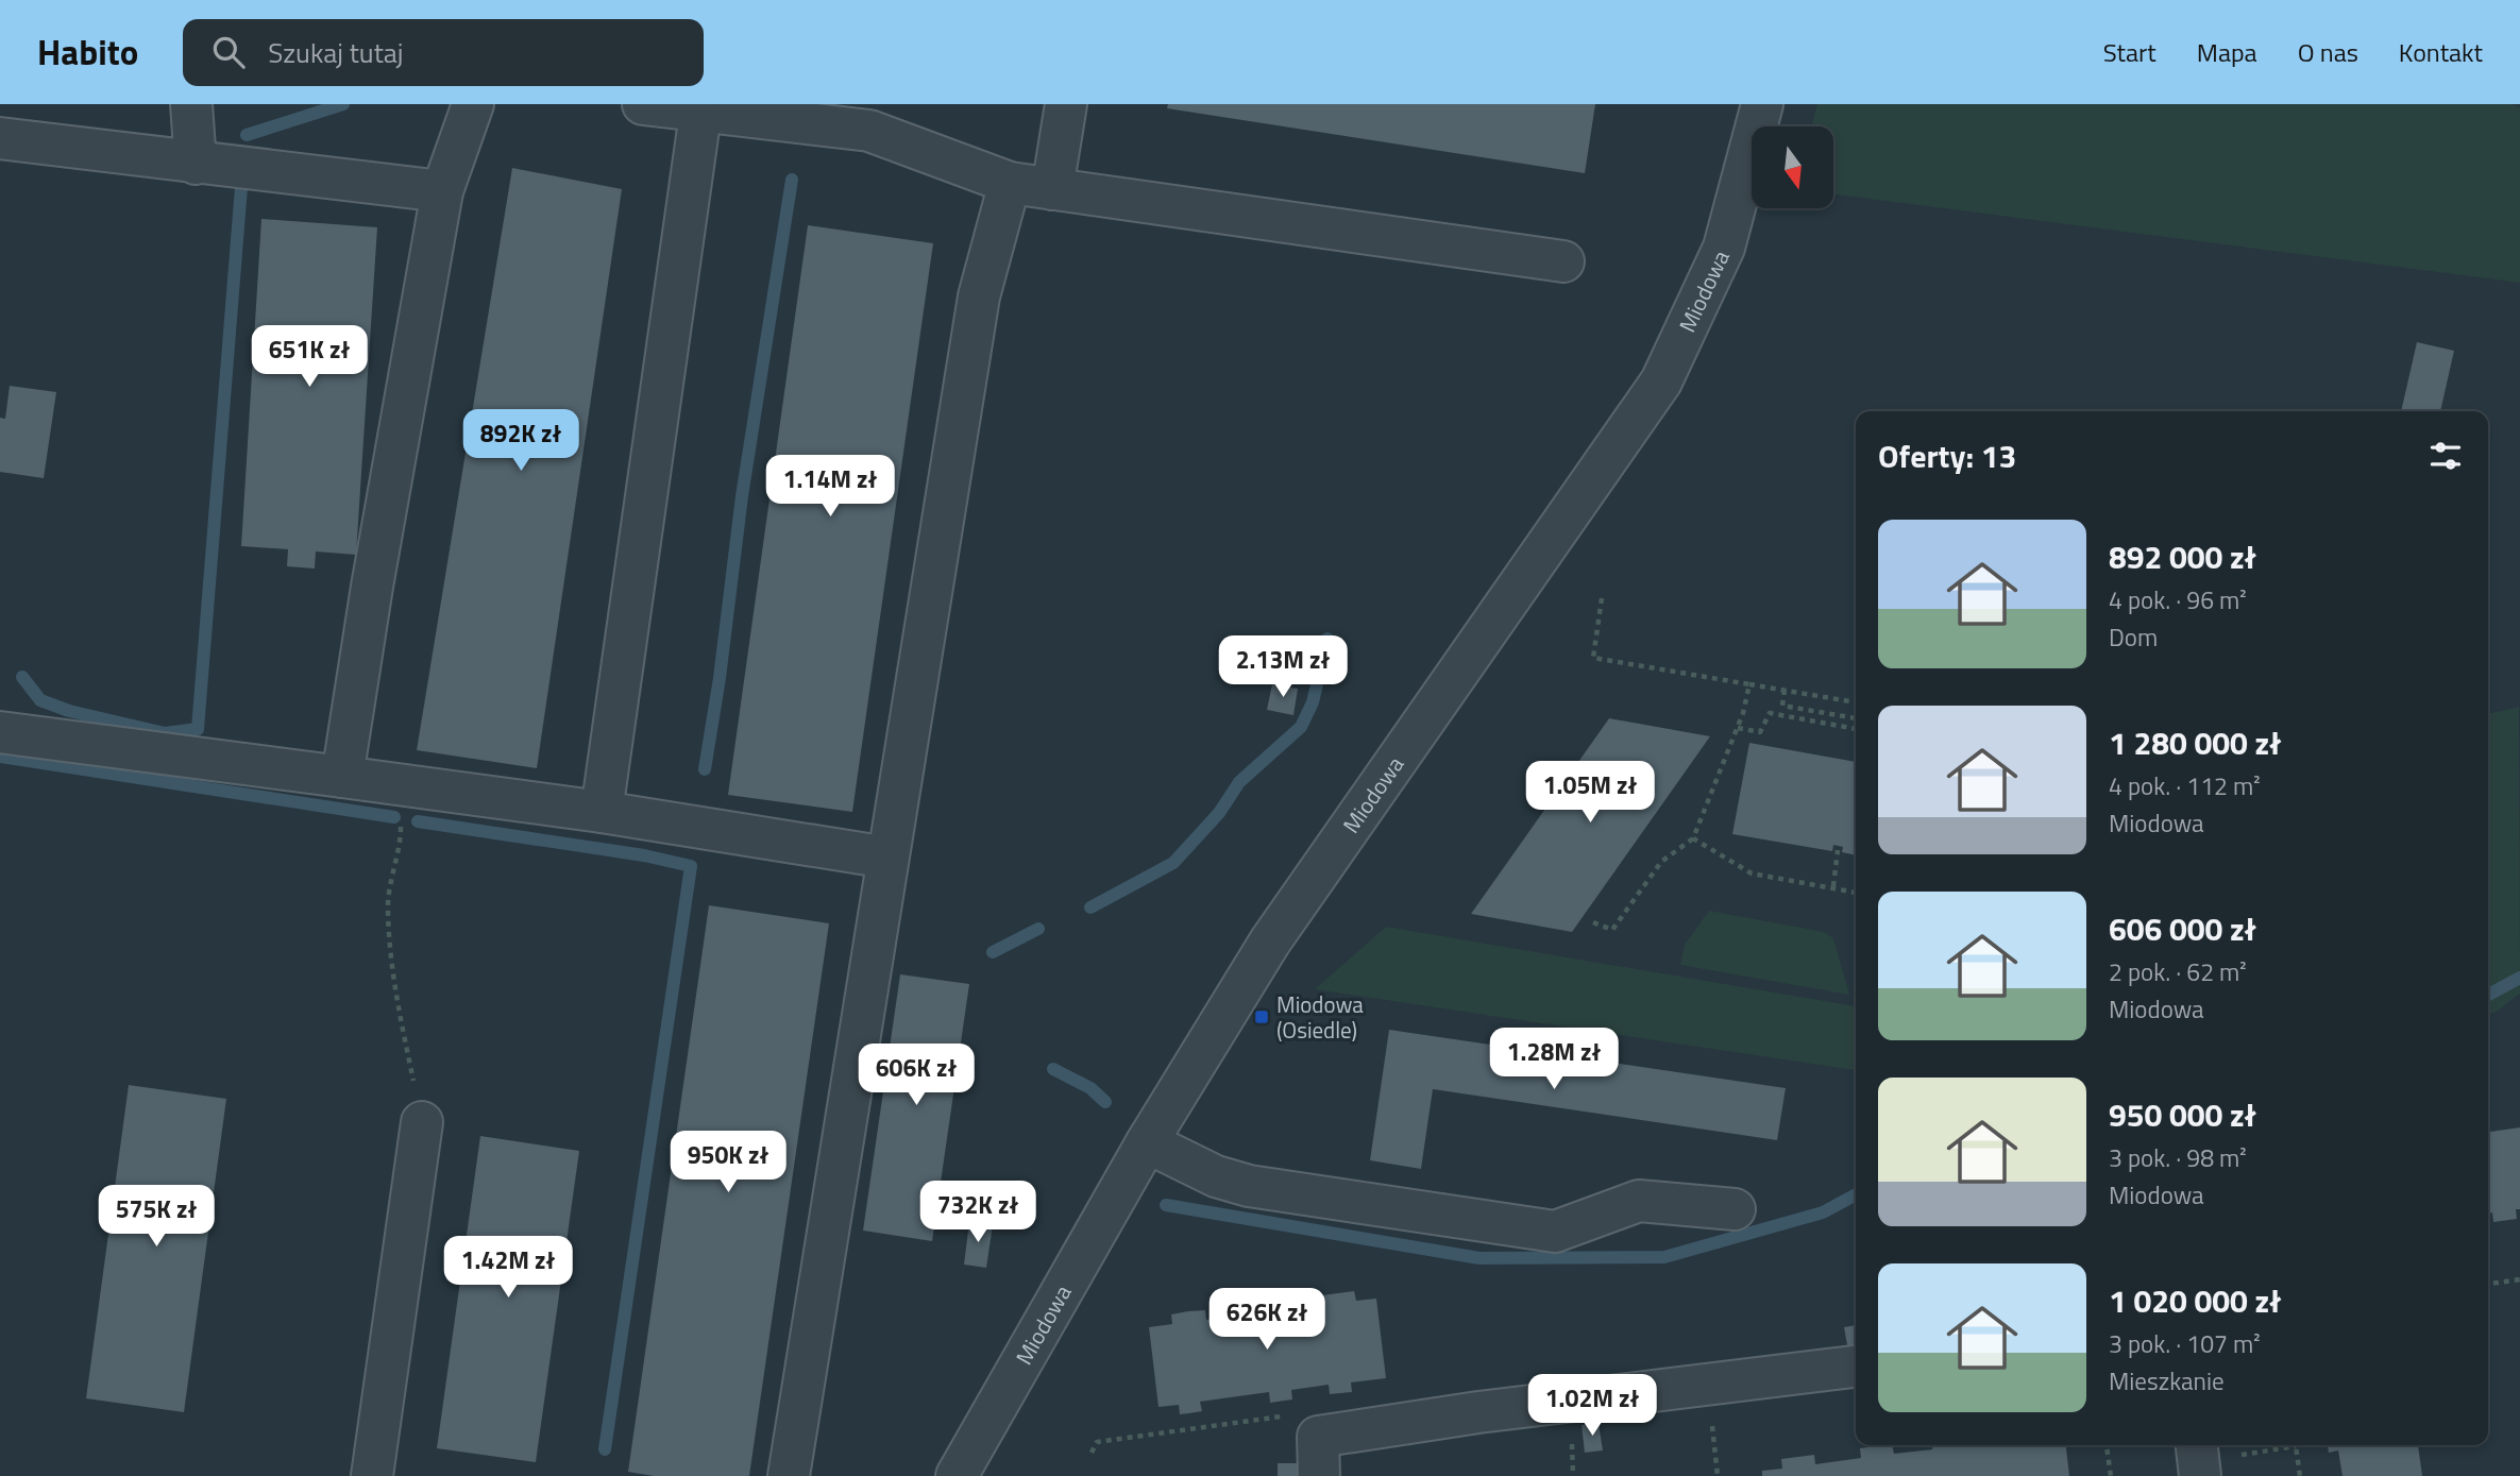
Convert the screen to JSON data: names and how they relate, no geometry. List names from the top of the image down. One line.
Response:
{"streets":{"street":["Miodowa"]},"places":{"transit":["Miodowa (Osiedle)"]},"north":"bottom","page":{"header":"Habito","search":"Szukaj tutaj","nav":["Start","Mapa","O nas","Kontakt"],"price":["651K zł","892K zł","1.14M zł","2.13M zł","1.05M zł","1.28M zł","606K zł","950K zł","732K zł","575K zł","1.42M zł","626K zł","1.02M zł"],"heading":"Oferty: 13","list":[{"name":"892 000 zł","note":"4 pok. · 96 m² · Dom"},{"name":"1 280 000 zł","note":"4 pok. · 112 m² · Miodowa"},{"name":"606 000 zł","note":"2 pok. · 62 m² · Miodowa"},{"name":"950 000 zł","note":"3 pok. · 98 m² · Miodowa"},{"name":"1 020 000 zł","note":"3 pok. · 107 m² · Mieszkanie"}]}}
